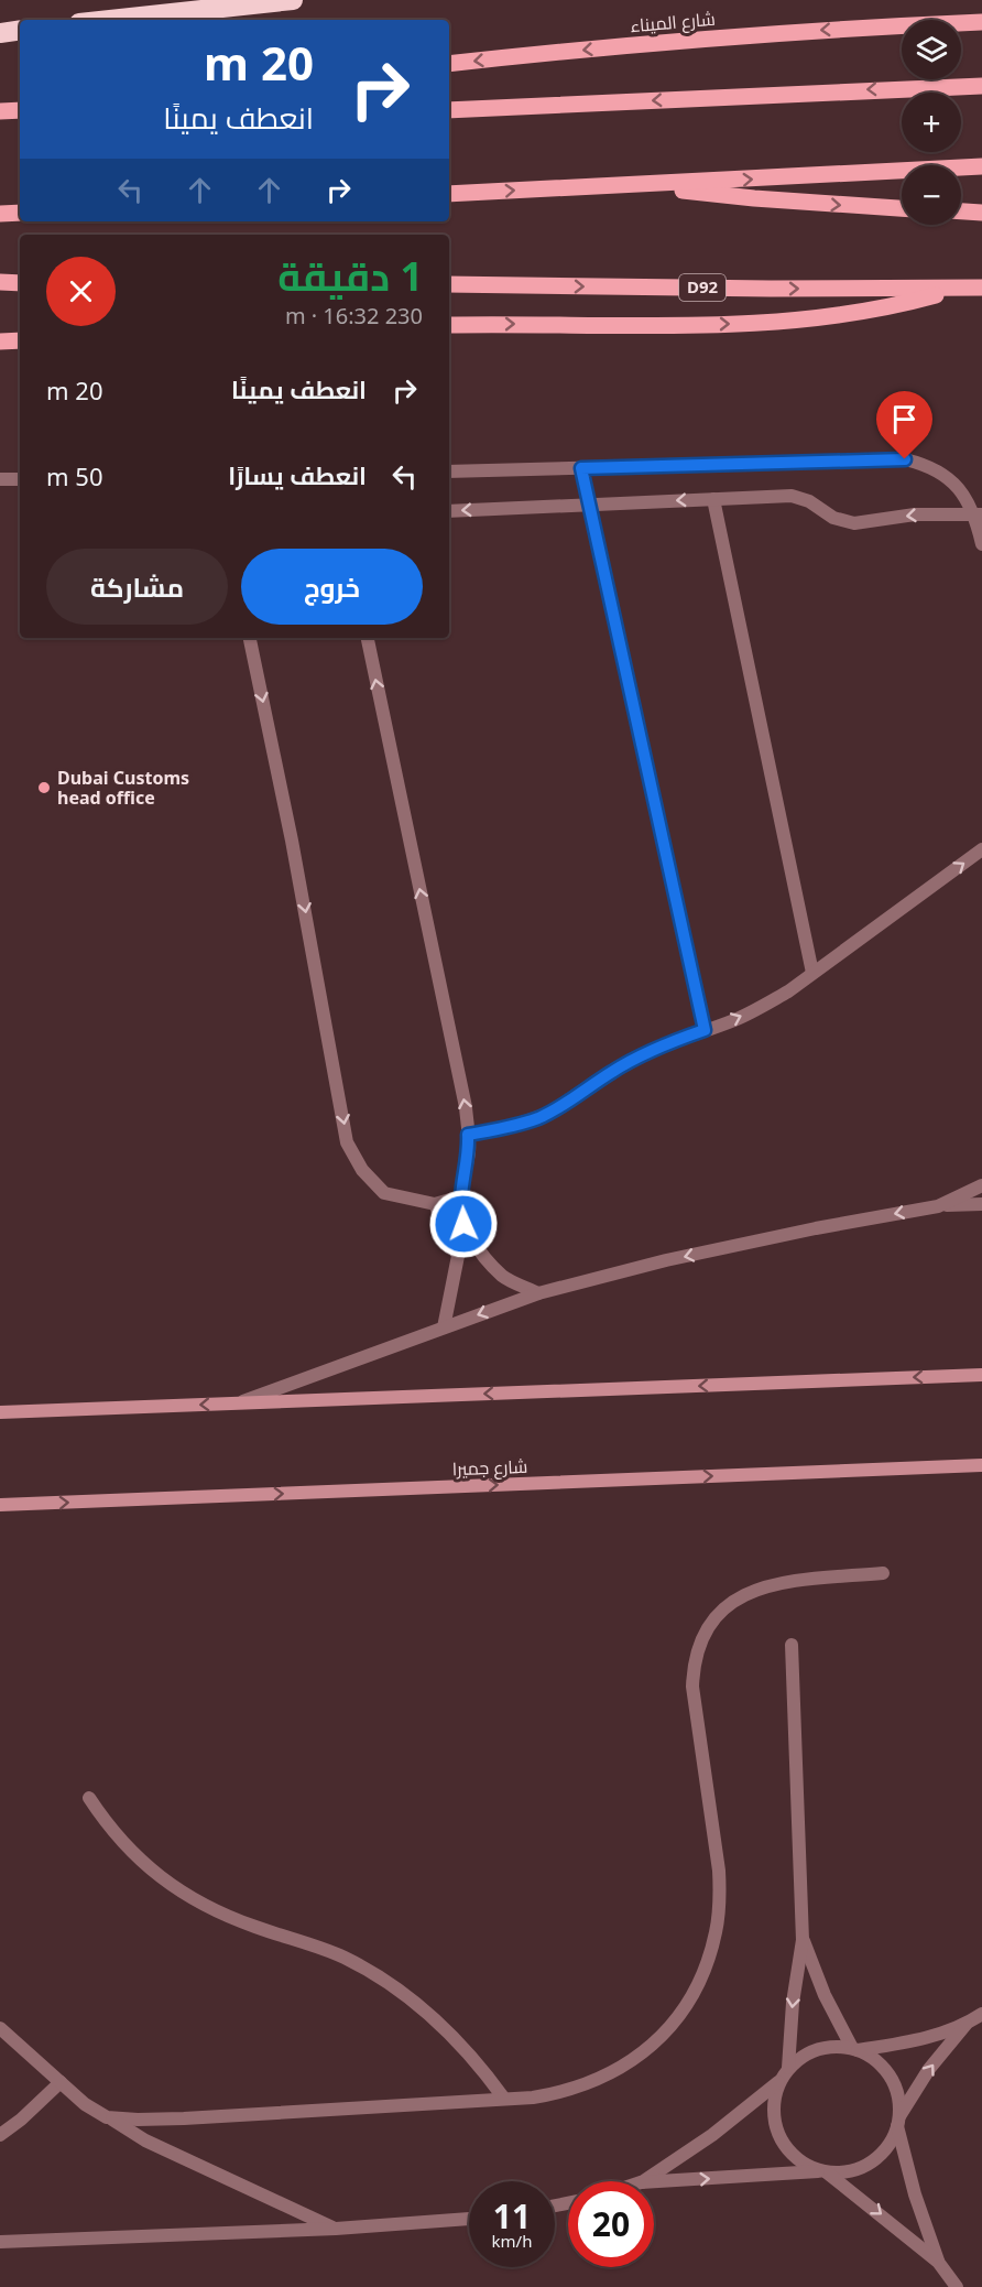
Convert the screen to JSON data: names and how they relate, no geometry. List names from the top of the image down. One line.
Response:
{"streets":{"main road":["شارع الميناء","D92"],"street":["شارع جميرا"]},"places":["Dubai Customs head office"],"page":{"map_buttons":["+","−"],"turn":["20 m","انعطف يمينًا"],"heading":["1 دقيقة","230 m · 16:32"],"list":[{"name":"انعطف يمينًا","value":"20 m"},{"name":"انعطف يسارًا","value":"50 m"}],"buttons":["خروج","مشاركة"],"speed":"11 km/h","limit":"20"}}
